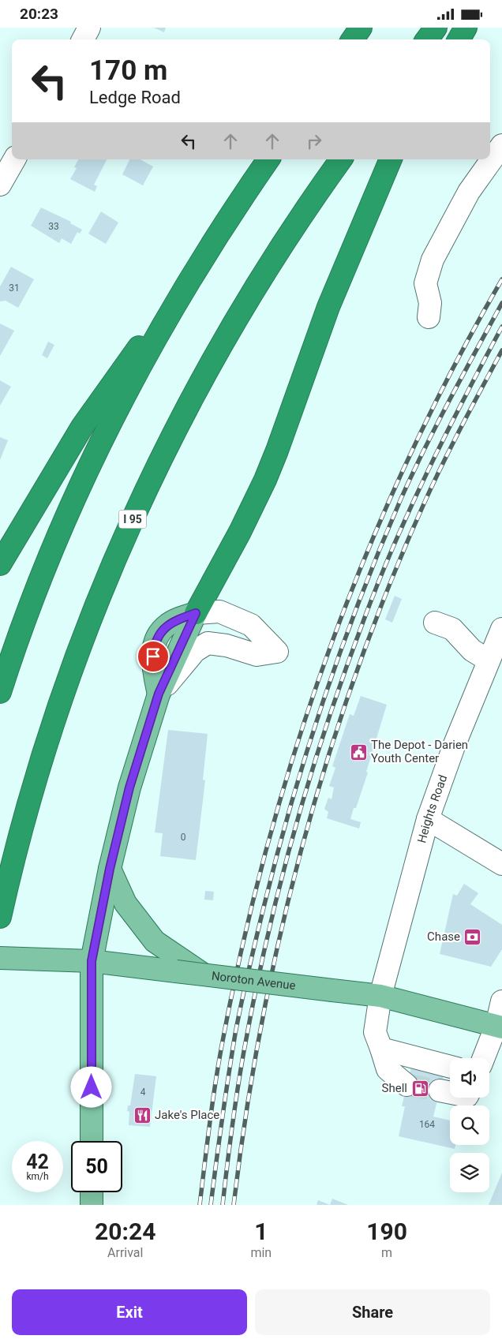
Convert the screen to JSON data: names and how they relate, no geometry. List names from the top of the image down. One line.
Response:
{"streets":{"highway":["I 95"],"main road":["Noroton Avenue"],"street":["Heights Road"]},"crossings":[["Heights Road","Noroton Avenue"]],"places":{"public building":["The Depot - Darien Youth Center"],"bank":["Chase"],"fuel station":["Shell"],"restaurant":["Jake's Place"]},"house_numbers":["33","31","0","4","164"],"page":{"status":"20:23","turn":["170 m","Ledge Road"],"speed":"42 km/h","limit":"50","eta":["20:24","Arrival","1","min","190","m"],"buttons":["Exit","Share"]}}
